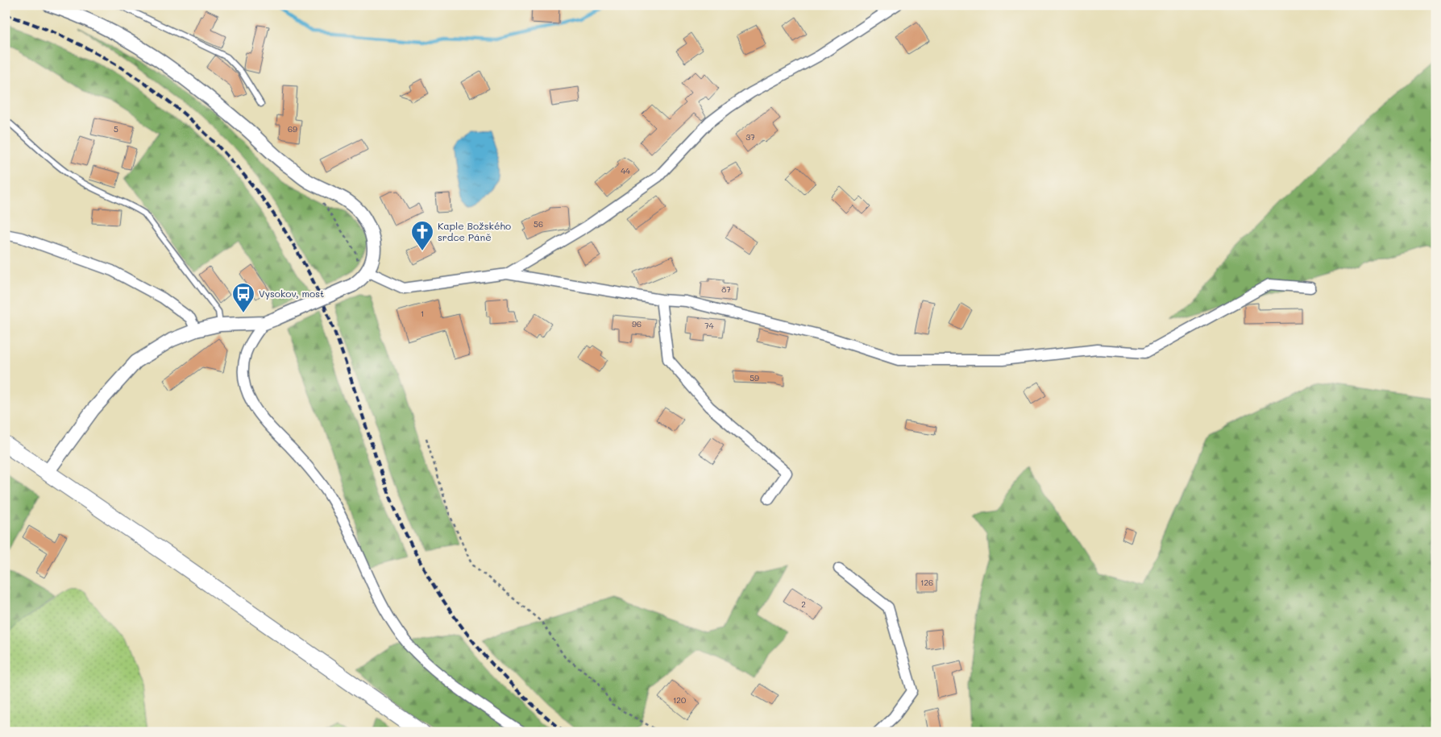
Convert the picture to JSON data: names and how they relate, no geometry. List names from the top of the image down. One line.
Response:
{"places":{"church":["Kaple Božského srdce Páně"],"bus stop":["Vysokov, most"]},"house_numbers":["5","69","37","44","56","87","1","96","74","59","126","2","120"]}
